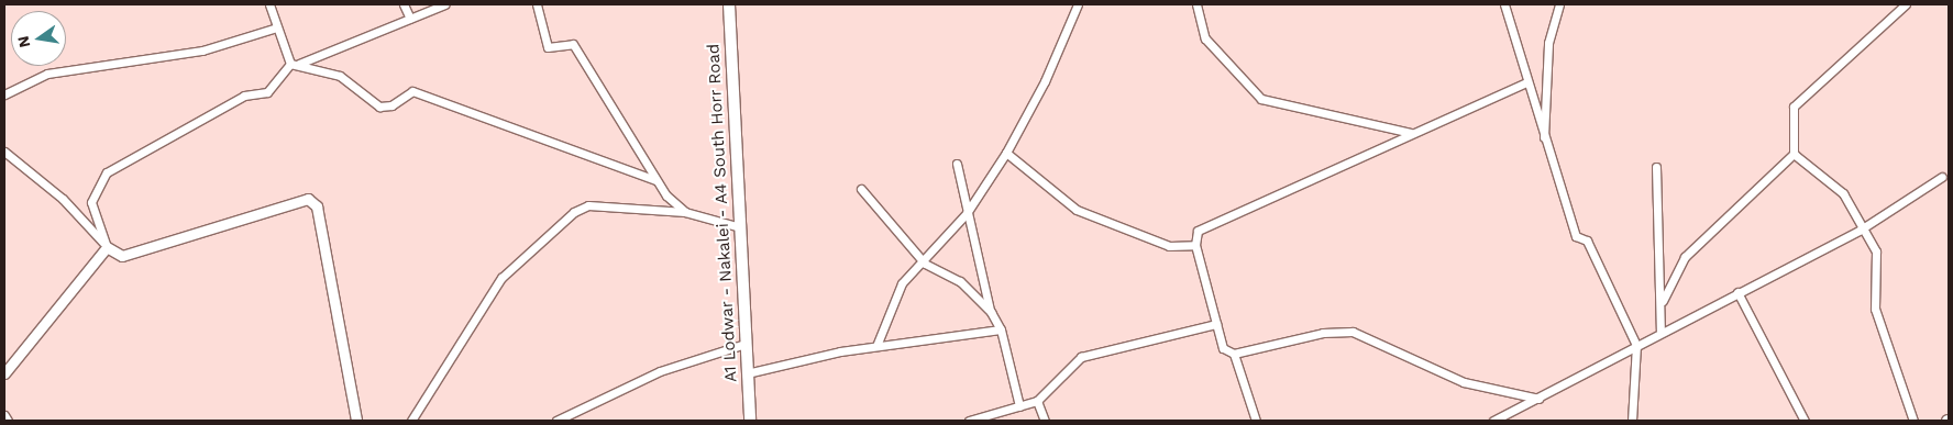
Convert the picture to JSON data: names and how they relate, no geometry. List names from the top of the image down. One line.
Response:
{"streets":{"main road":["A1 Lodwar - Nakalei - A4 South Horr Road"]},"north":"left"}
